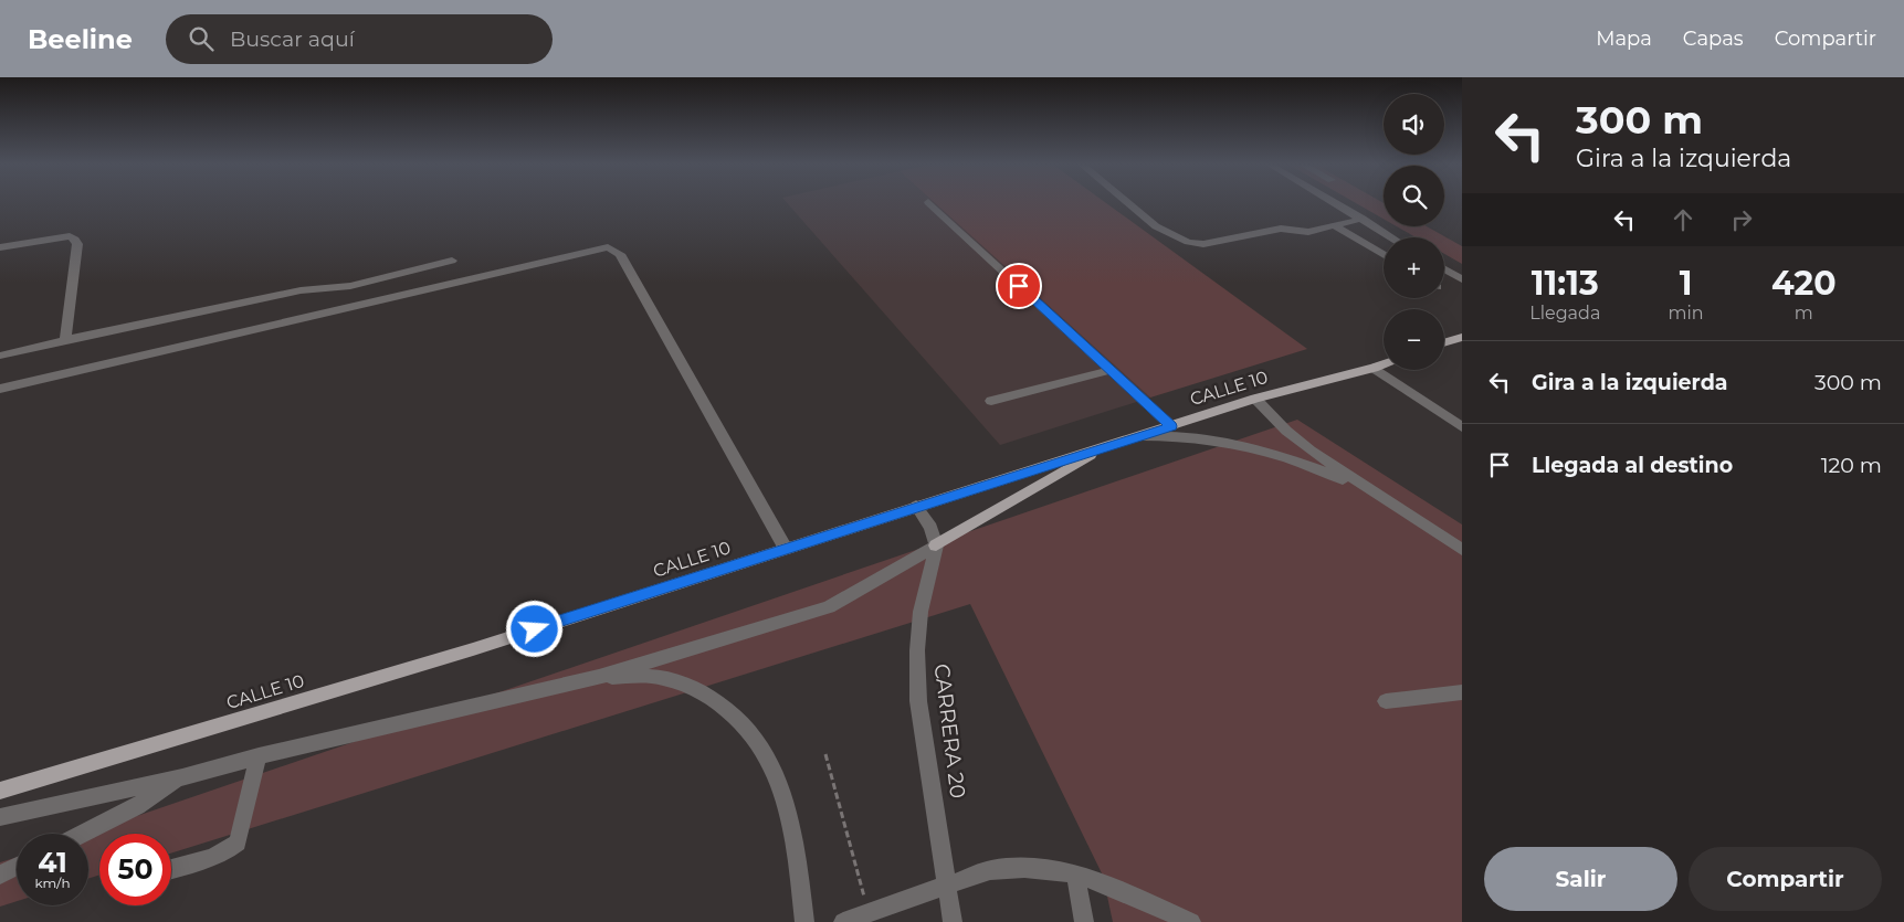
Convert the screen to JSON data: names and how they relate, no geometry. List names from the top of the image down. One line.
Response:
{"streets":{"main road":["CALLE 10"],"street":["CARRERA 20"]},"page":{"header":"Beeline","search":"Buscar aquí","nav":["Mapa","Capas","Compartir"],"turn":["300 m","Gira a la izquierda"],"map_buttons":["+","−"],"eta":["11:13","Llegada","1","min","420","m"],"list":[{"name":"Gira a la izquierda","value":"300 m"},{"name":"Llegada al destino","value":"120 m"}],"speed":"41 km/h","limit":"50","buttons":["Salir","Compartir"]}}
